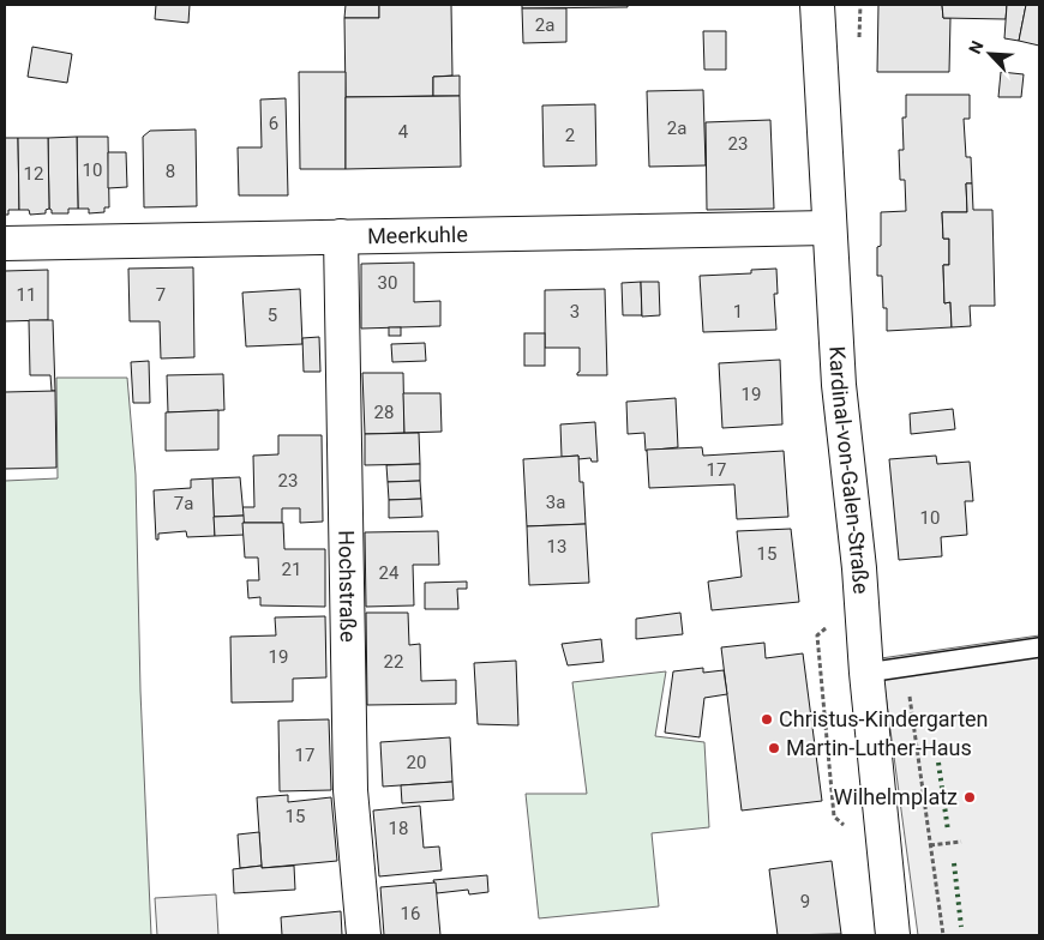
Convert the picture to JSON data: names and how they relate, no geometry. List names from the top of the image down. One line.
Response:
{"streets":{"street":["Meerkuhle","Kardinal-von-Galen-Straße","Hochstraße"]},"crossings":[["Meerkuhle","Kardinal-von-Galen-Straße"],["Meerkuhle","Hochstraße"]],"places":["Christus-Kindergarten","Martin-Luther-Haus","Wilhelmplatz"],"house_numbers":["2a","6","2a","4","2","23","10","8","12","30","11","7","3","1","5","19","28","17","23","3a","7a","10","13","15","21","24","19","22","17","20","15","18","9","16"],"north":"top left"}
